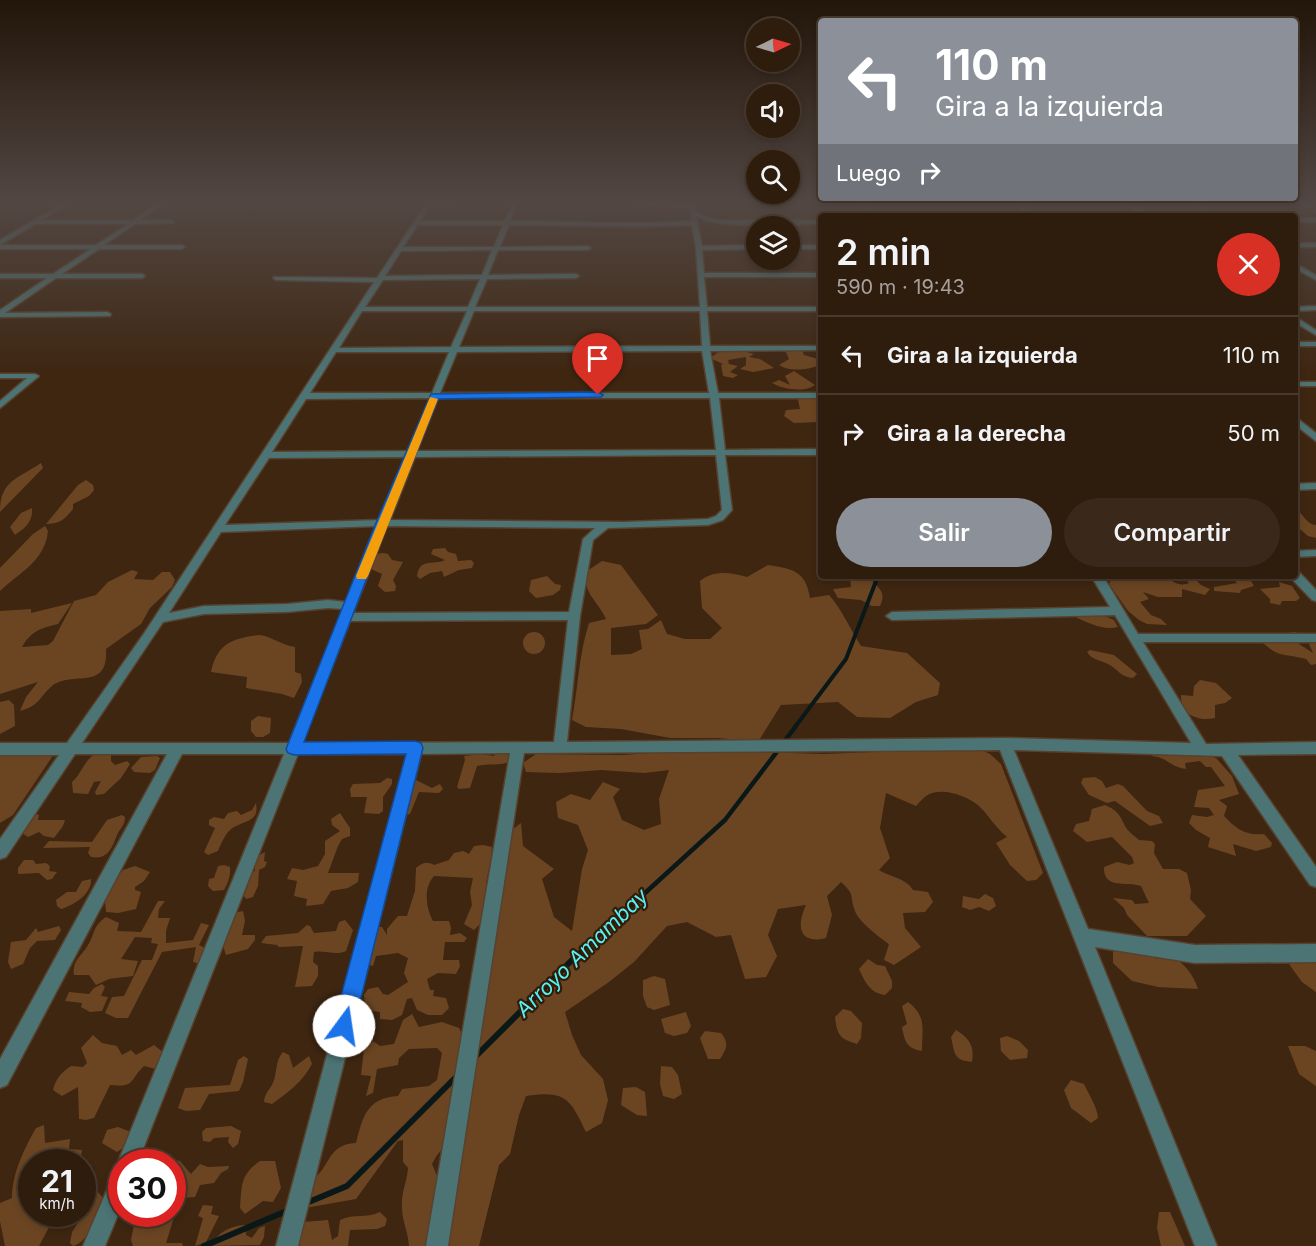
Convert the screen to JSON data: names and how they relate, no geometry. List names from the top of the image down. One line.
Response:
{"water":["Arroyo Amambay"],"north":"right","page":{"turn":["110 m","Gira a la izquierda"],"then":"Luego","heading":["2 min","590 m · 19:43"],"list":[{"name":"Gira a la izquierda","value":"110 m"},{"name":"Gira a la derecha","value":"50 m"}],"buttons":["Salir","Compartir"],"speed":"21 km/h","limit":"30"}}
